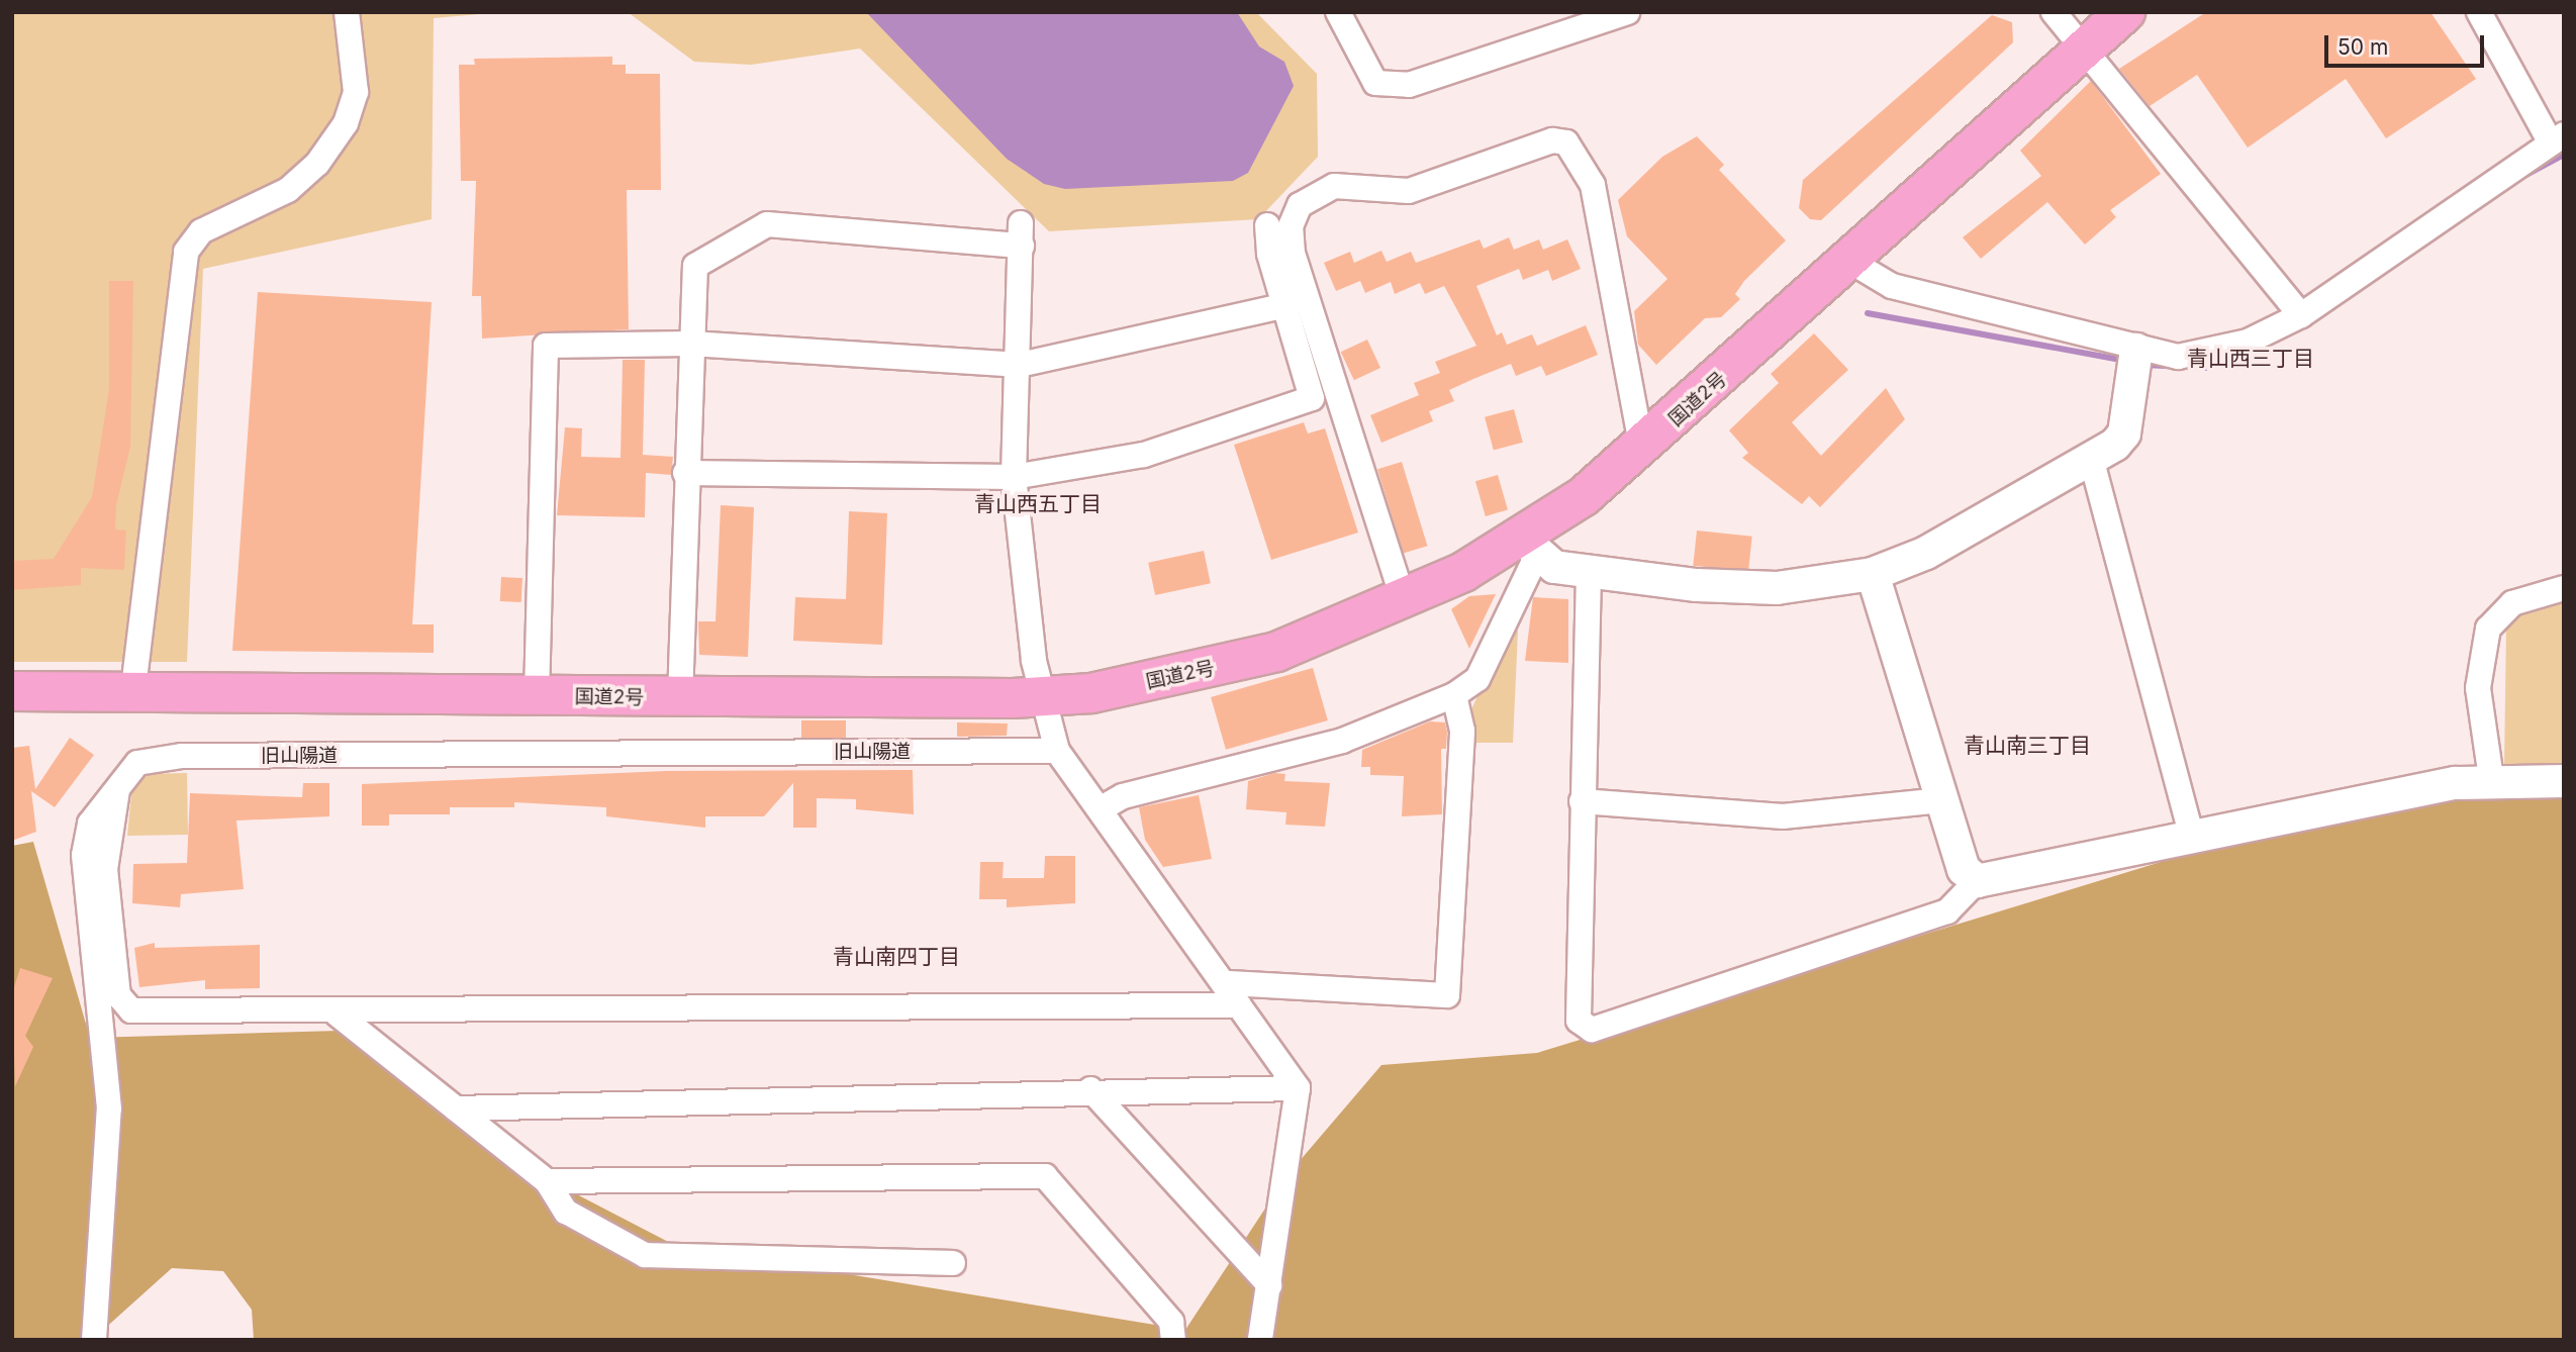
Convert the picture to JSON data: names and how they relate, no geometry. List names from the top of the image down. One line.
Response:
{"streets":{"highway":["国道2号"],"street":["旧山陽道"]},"districts":["青山西三丁目","青山西五丁目","青山南三丁目","青山南四丁目"],"scale_bar":"50 m"}
